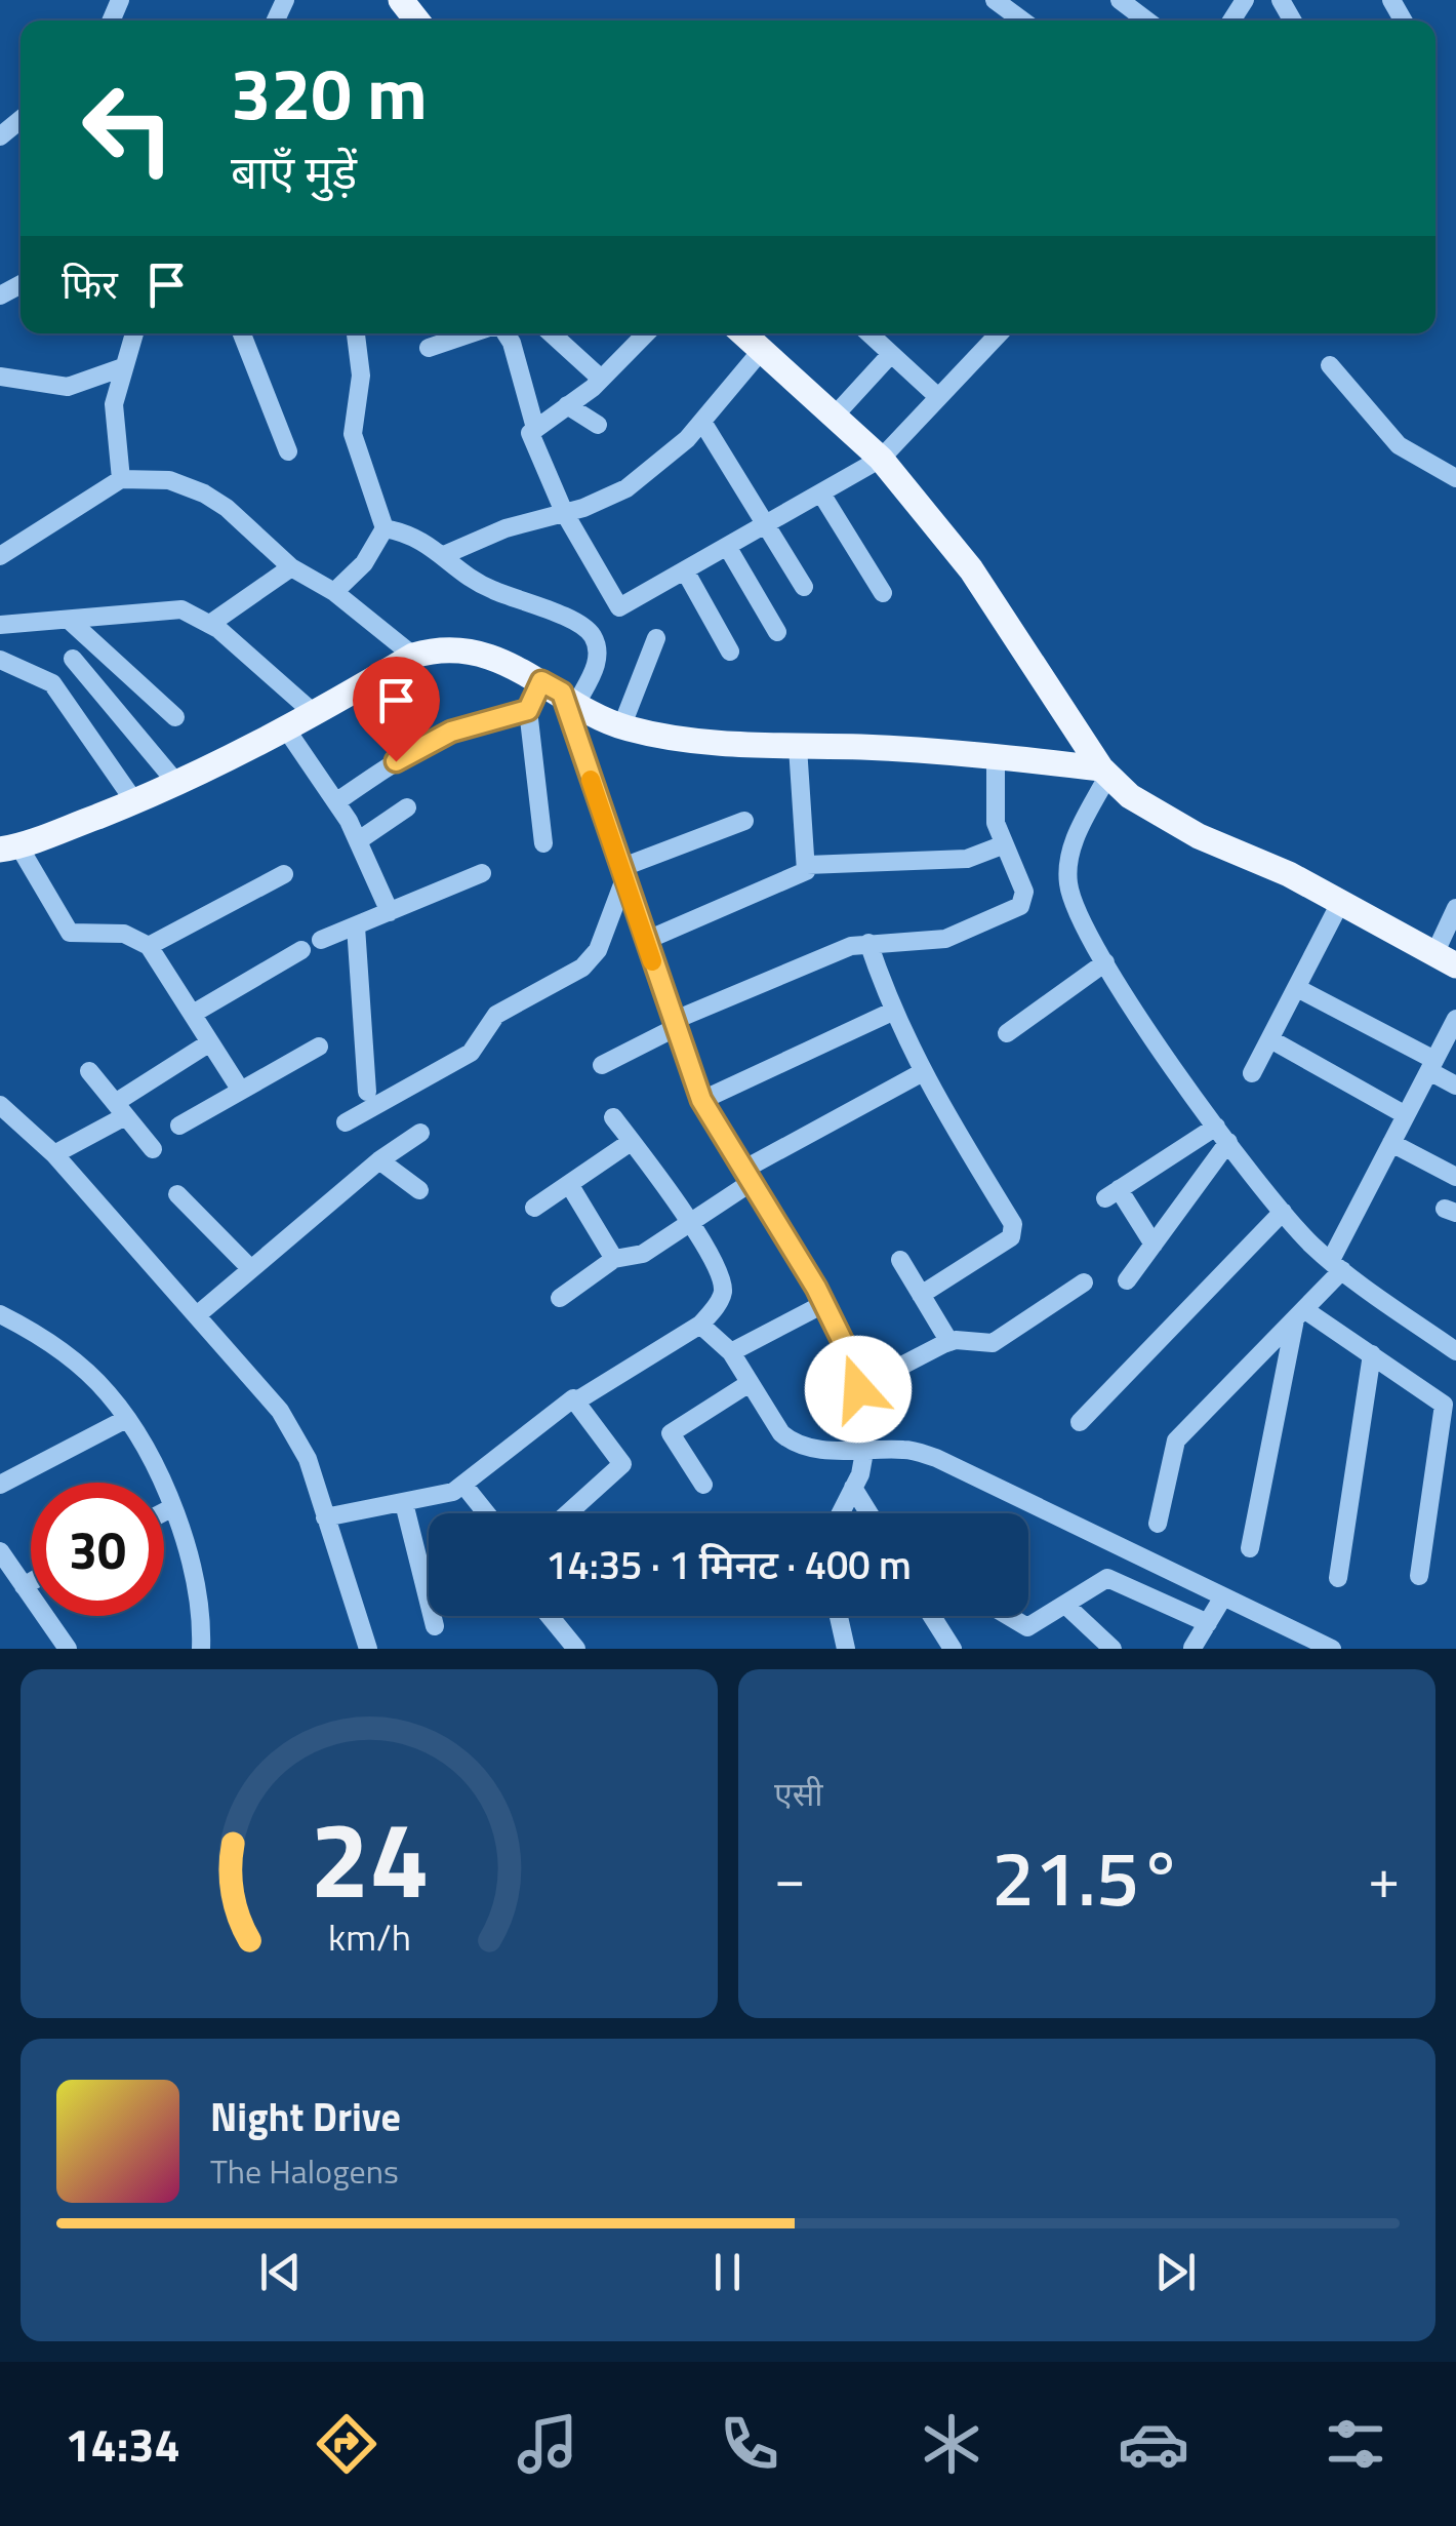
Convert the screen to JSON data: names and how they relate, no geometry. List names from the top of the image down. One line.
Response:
{"page":{"turn":["320 m","बाएँ मुड़ें"],"then":"फिर","limit":"30","trip":"14:35 · 1 मिनट · 400 m","tile":"एसी","heat":["−","21.5°","+"],"song":["Night Drive","The Halogens"],"tabs":"14:34","gauge":["24","km/h"]}}
